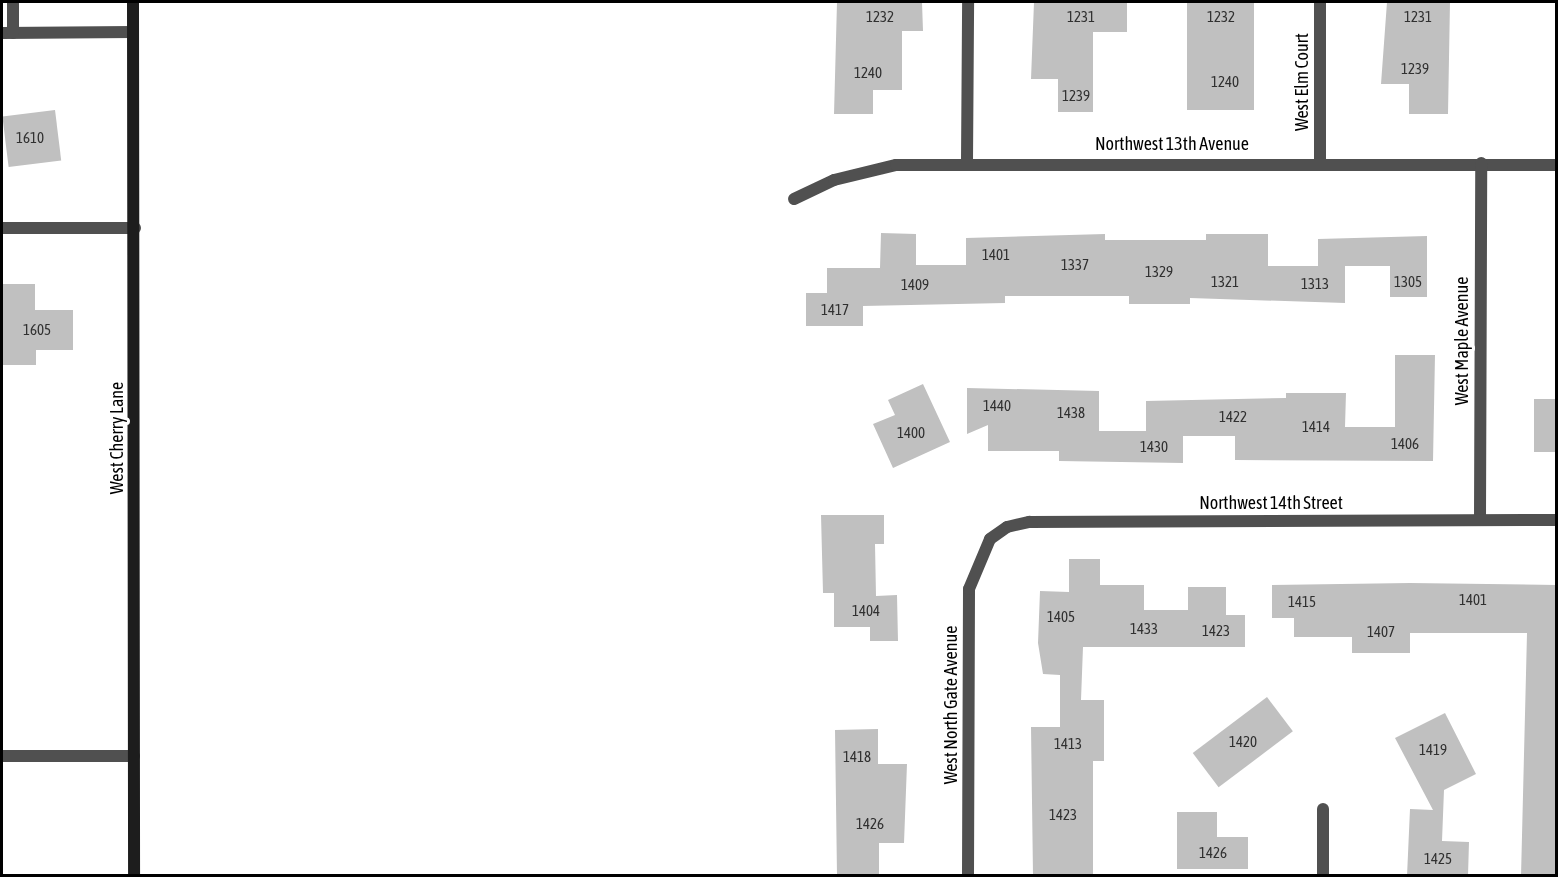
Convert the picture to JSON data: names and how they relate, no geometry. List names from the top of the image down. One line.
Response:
{"streets":{"main road":["West Cherry Lane"],"street":["West Elm Court","Northwest 13th Avenue","West Maple Avenue","Northwest 14th Street","West North Gate Avenue"]},"crossings":[["West Elm Court","Northwest 13th Avenue"],["Northwest 13th Avenue","West Maple Avenue"],["West Maple Avenue","Northwest 14th Street"],["Northwest 14th Street","West North Gate Avenue"]],"house_numbers":["1232","1231","1232","1231","1239","1240","1240","1239","1610","1401","1337","1329","1321","1305","1313","1409","1417","1605","1440","1438","1422","1414","1400","1406","1430","1401","1415","1404","1405","1433","1423","1407","1420","1413","1419","1418","1423","1426","1426","1425"]}
